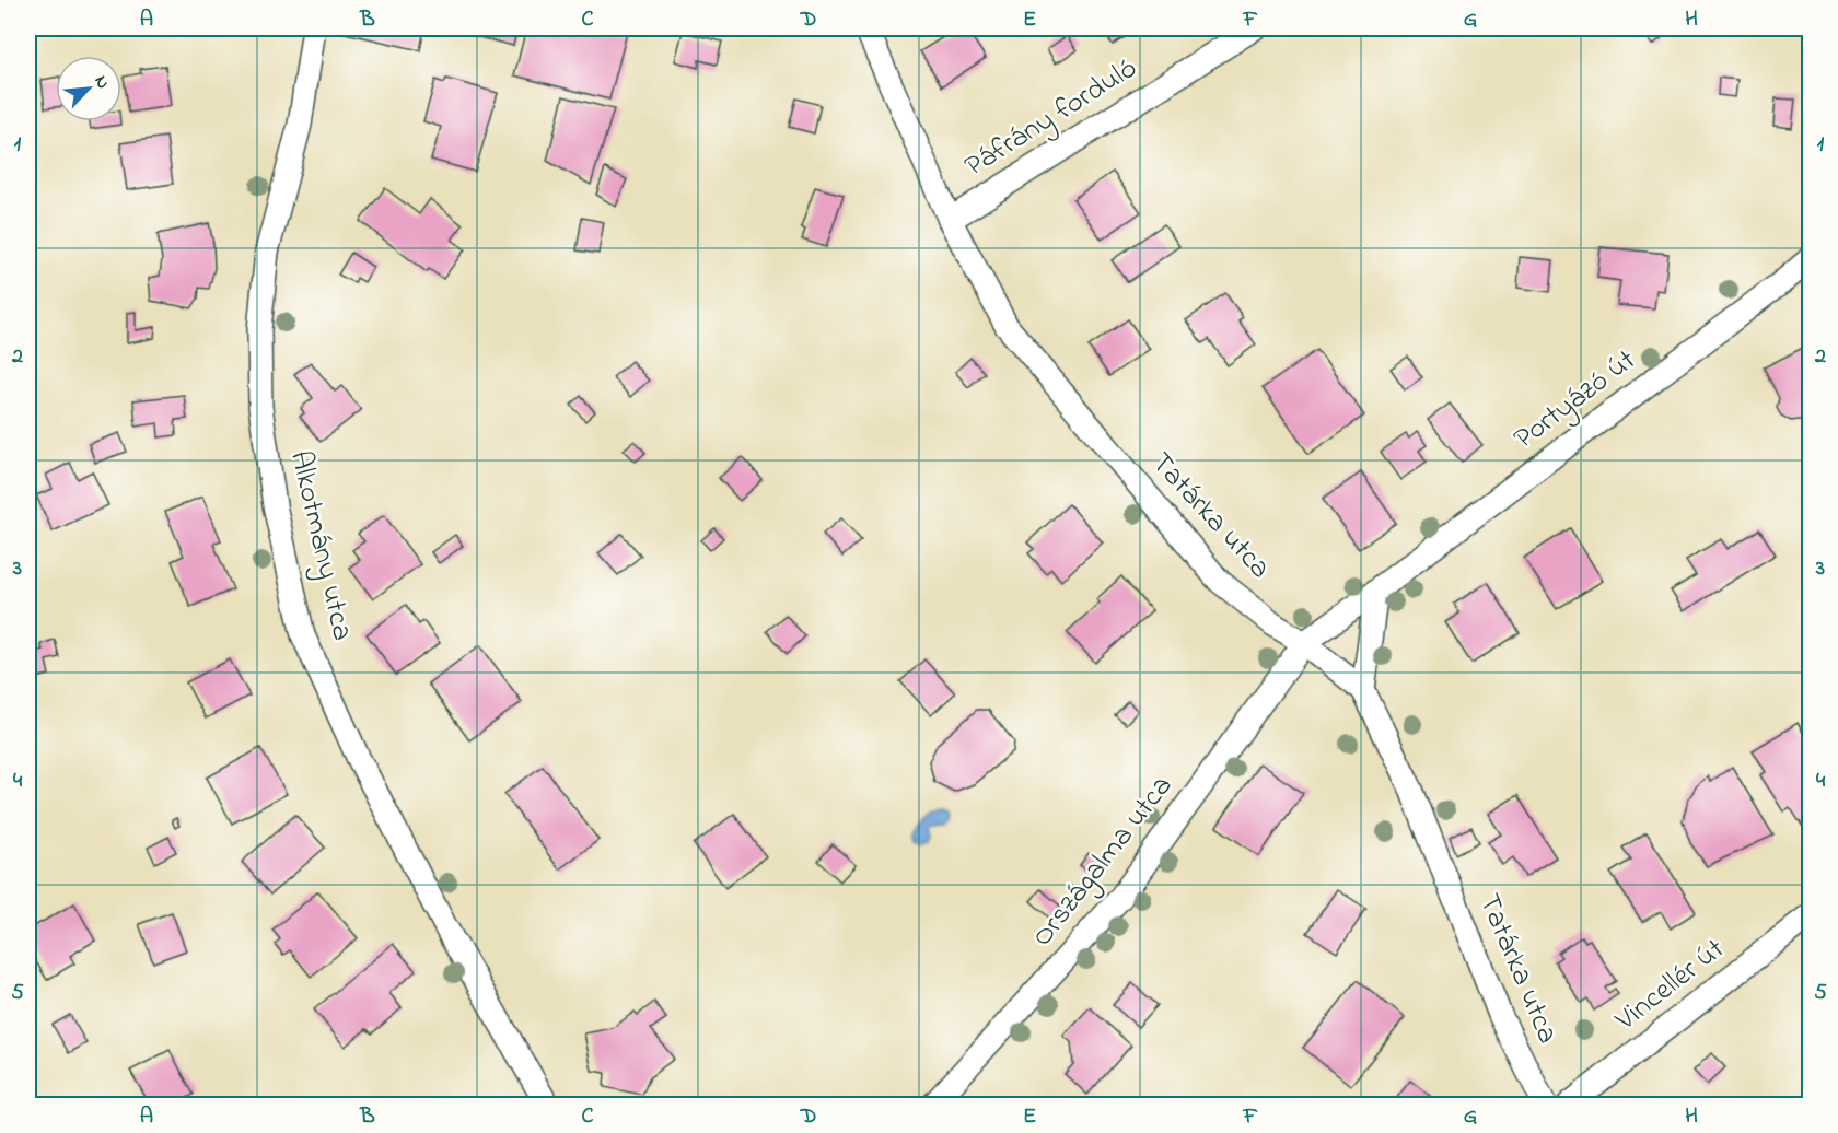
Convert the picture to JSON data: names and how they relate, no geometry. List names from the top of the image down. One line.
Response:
{"streets":{"street":["Páfrány forduló","Portyázó út","Tatárka utca","Alkotmány utca","Országalma utca","Vincellér út"]},"crossings":[["Páfrány forduló","Tatárka utca"],["Portyázó út","Tatárka utca"],["Portyázó út","Országalma utca"],["Tatárka utca","Országalma utca"]],"north":"top right","grid":{"columns":["A","B","C","D","E","F","G","H"],"rows":["1","2","3","4","5"]}}
